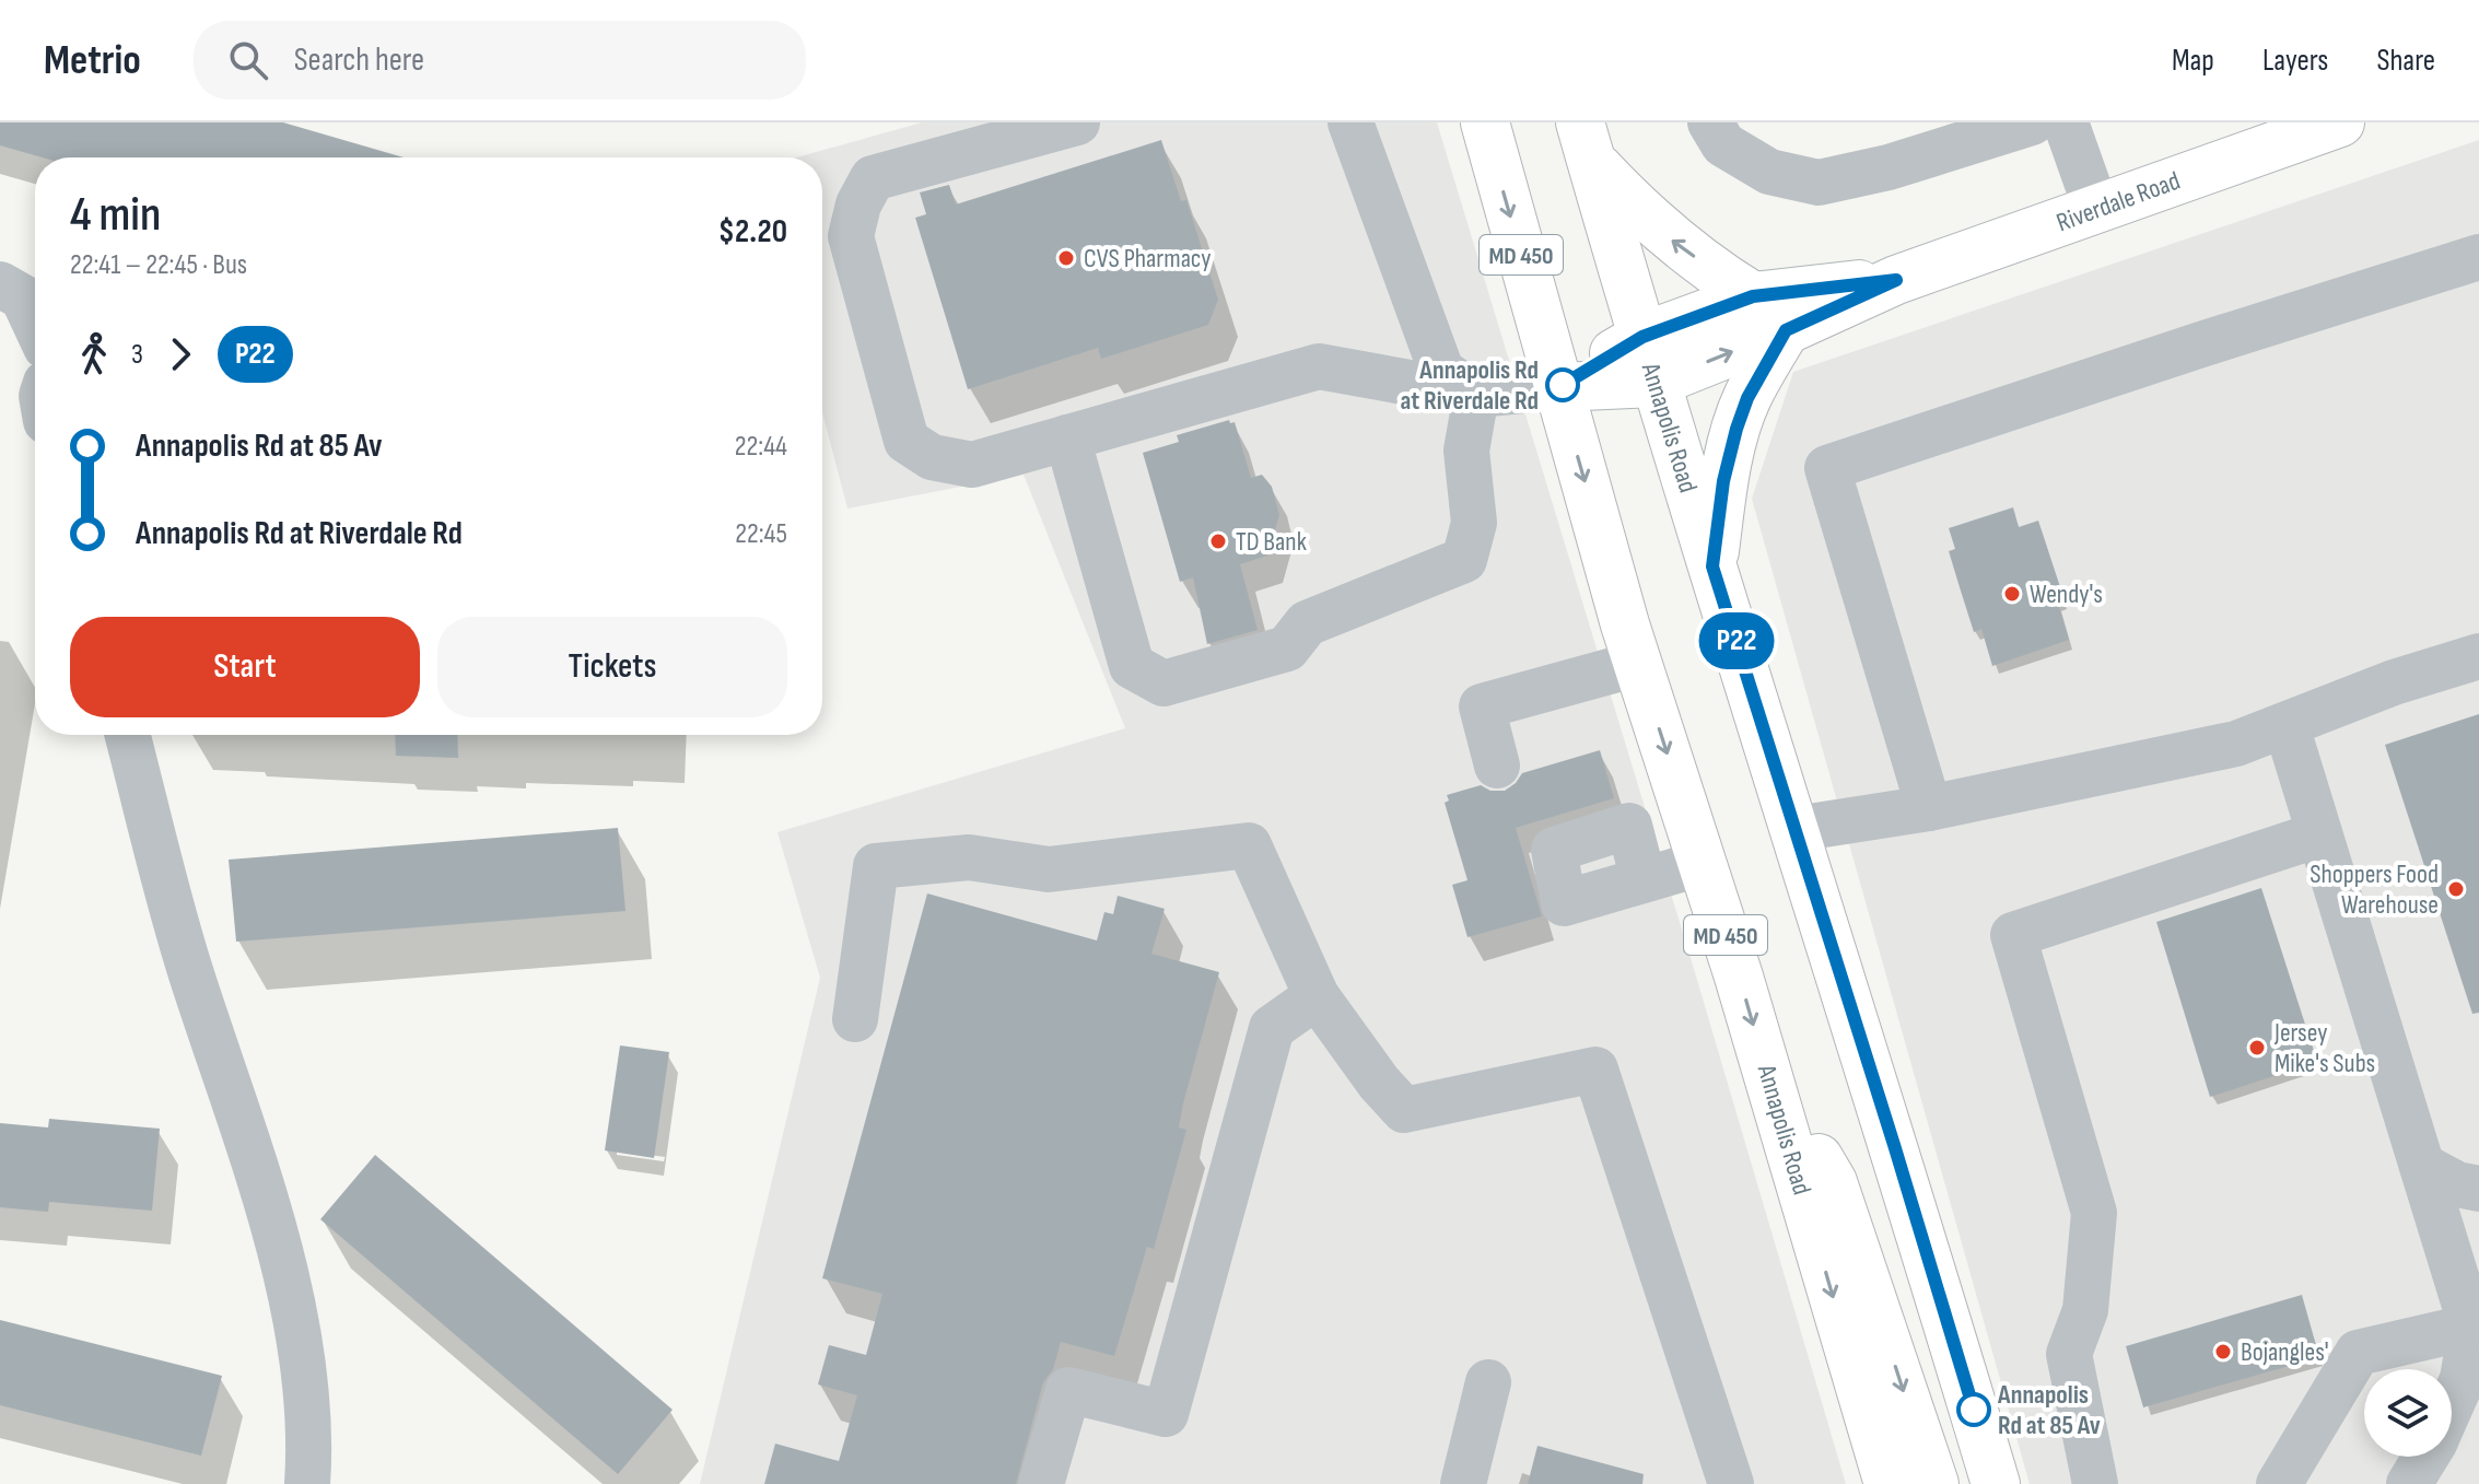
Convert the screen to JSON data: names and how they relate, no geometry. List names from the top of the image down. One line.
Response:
{"streets":{"main road":["Riverdale Road","MD 450","Annapolis Road"]},"crossings":[["Riverdale Road","Annapolis Road"]],"places":["CVS Pharmacy","Annapolis Rd at Riverdale Rd","TD Bank","Wendy's","Shoppers Food Warehouse","Jersey Mike's Subs","Bojangles'","Annapolis Rd at 85 Av"],"lines":["bus line P22"],"page":{"header":"Metrio","search":"Search here","nav":["Map","Layers","Share"],"on_map":"P22","heading":["4 min","22:41 – 22:45 · Bus","$2.20"],"legs":["3","P22"],"list":[{"name":"Annapolis Rd at 85 Av","value":"22:44"},{"name":"Annapolis Rd at Riverdale Rd","value":"22:45"}],"buttons":["Start","Tickets"]}}
